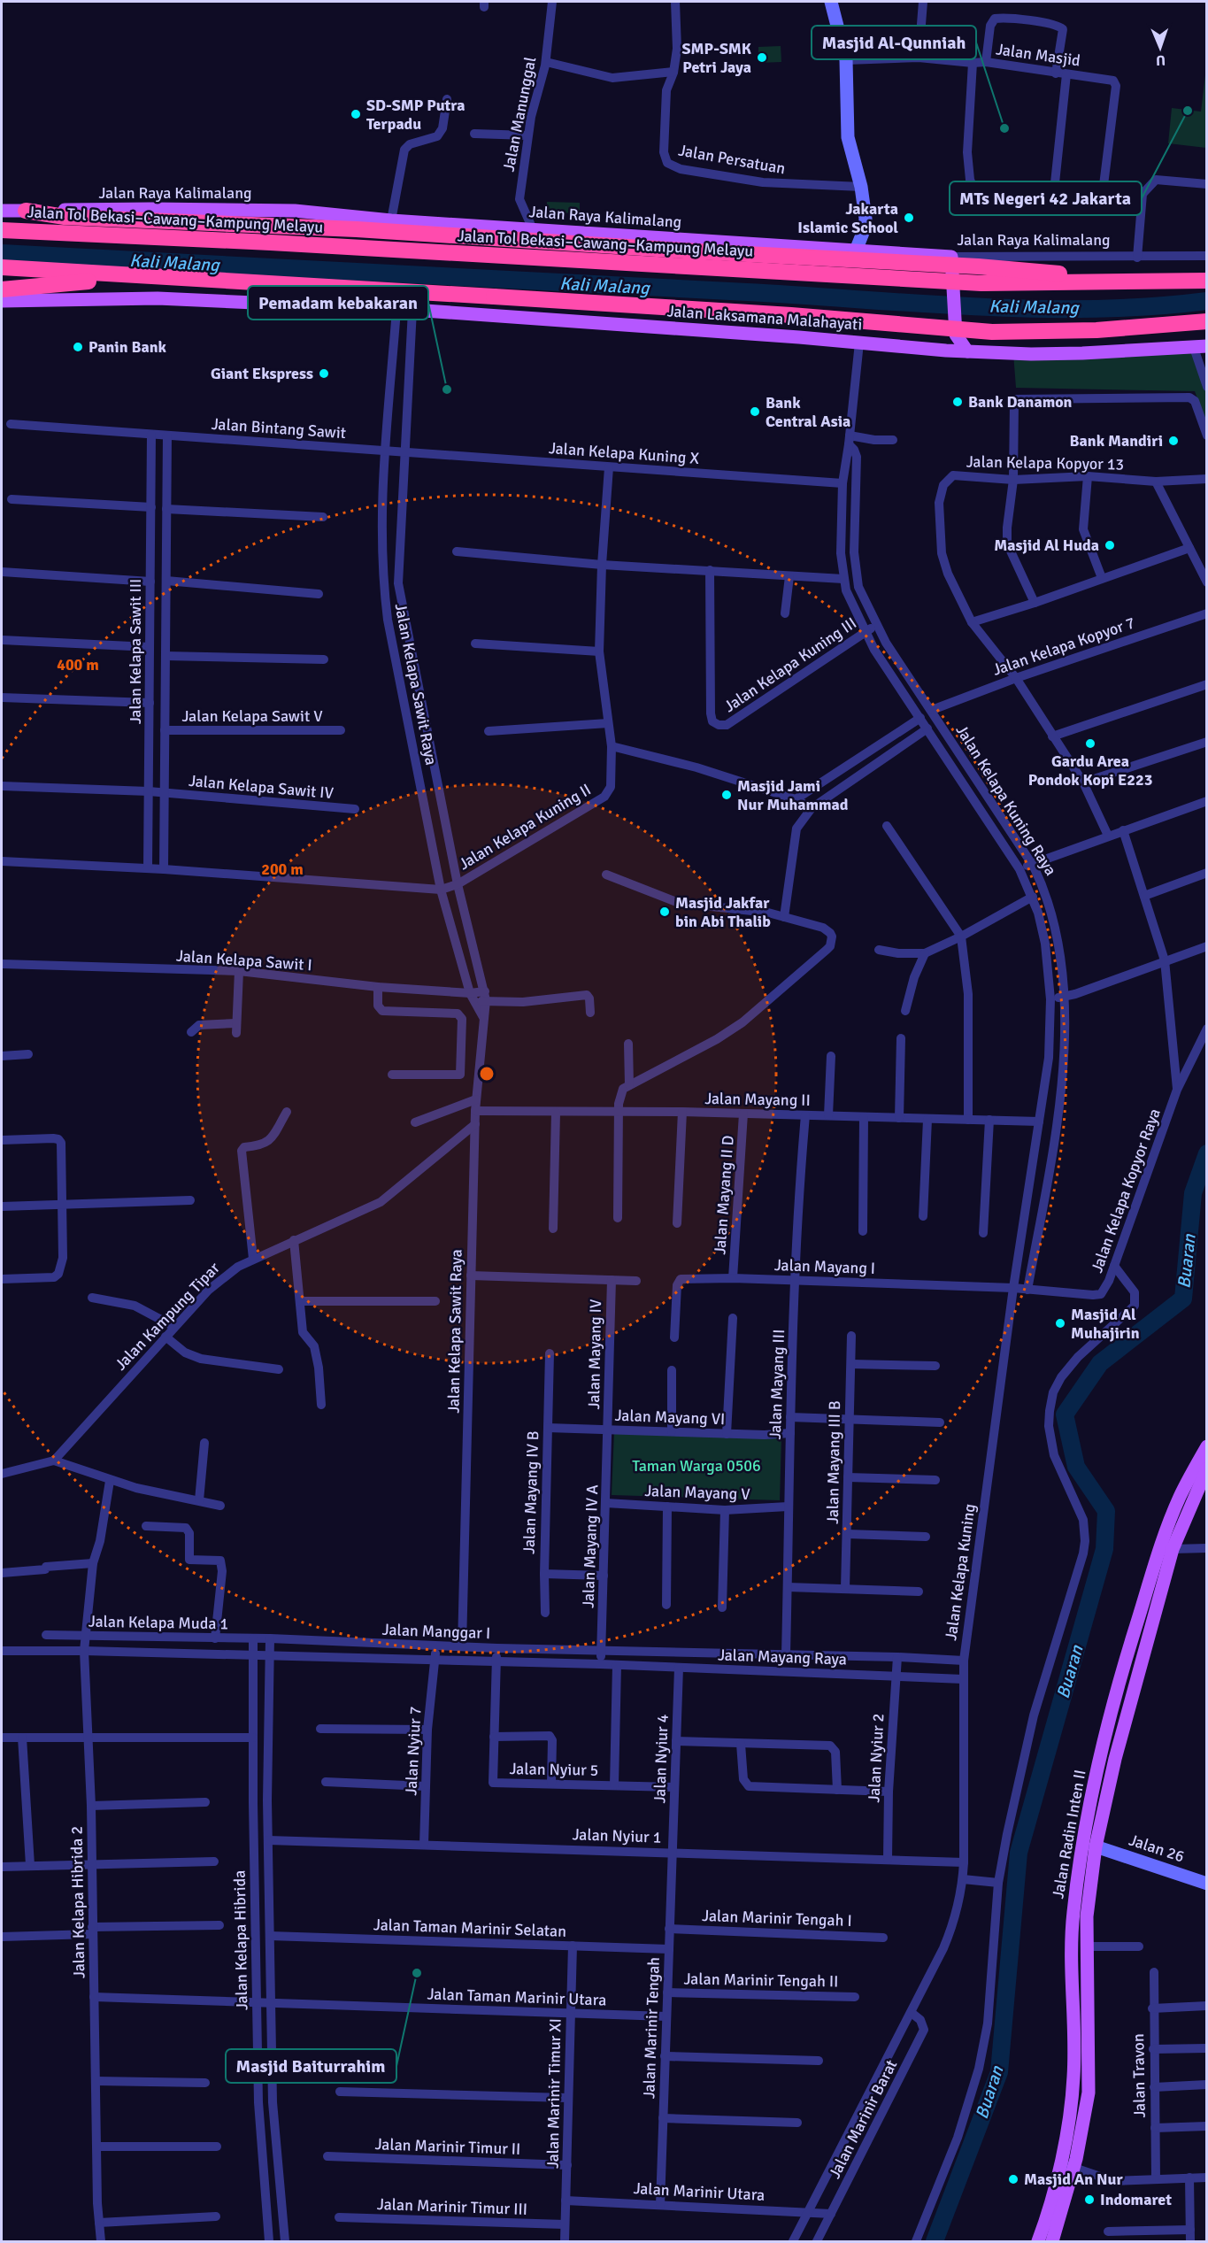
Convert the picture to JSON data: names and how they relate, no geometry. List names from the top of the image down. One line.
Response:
{"streets":{"highway":["Jalan Tol Bekasi–Cawang–Kampung Melayu"],"main road":["Jalan Raya Kalimalang","Jalan Laksamana Malahayati","Jalan Radin Inten II"],"street":["Jalan Masjid","Jalan Manunggal","Jalan Persatuan","Jalan Bintang Sawit","Jalan Kelapa Kuning X","Jalan Kelapa Kopyor 13","Jalan Kelapa Kopyor 7","Jalan Kelapa Sawit III","Jalan Kelapa Kuning III","Jalan Kelapa Sawit Raya","Jalan Kelapa Sawit V","Jalan Kelapa Sawit IV","Jalan Kelapa Kuning Raya","Jalan Kelapa Kuning II","Jalan Kelapa Sawit I","Jalan Mayang II","Jalan Kelapa Kopyor Raya","Jalan Mayang II D","Jalan Mayang I","Jalan Kampung Tipar","Jalan Mayang IV","Jalan Mayang III","Jalan Mayang VI","Jalan Mayang III B","Jalan Mayang IV B","Jalan Mayang V","Jalan Mayang IV A","Jalan Kelapa Kuning","Jalan Kelapa Muda 1","Jalan Manggar I","Jalan Mayang Raya","Jalan Nyiur 7","Jalan Nyiur 2","Jalan Nyiur 4","Jalan Nyiur 5","Jalan Nyiur 1","Jalan 26","Jalan Kelapa Hibrida 2","Jalan Marinir Tengah I","Jalan Taman Marinir Selatan","Jalan Kelapa Hibrida","Jalan Marinir Tengah II","Jalan Taman Marinir Utara","Jalan Marinir Tengah","Jalan Travon","Jalan Marinir Timur XI","Jalan Marinir Barat","Jalan Marinir Timur II","Jalan Marinir Utara","Jalan Marinir Timur III"]},"crossings":[["Jalan Manunggal","Jalan Raya Kalimalang"],["Jalan Laksamana Malahayati","Jalan Kelapa Sawit Raya"],["Jalan Laksamana Malahayati","Jalan Kelapa Kuning Raya"],["Jalan Bintang Sawit","Jalan Kelapa Kuning X"],["Jalan Bintang Sawit","Jalan Kelapa Sawit III"],["Jalan Bintang Sawit","Jalan Kelapa Sawit Raya"],["Jalan Kelapa Kuning X","Jalan Kelapa Sawit Raya"],["Jalan Kelapa Kuning X","Jalan Kelapa Kuning Raya"],["Jalan Kelapa Kuning X","Jalan Kelapa Kuning II"],["Jalan Kelapa Kopyor 13","Jalan Kelapa Kopyor 7"],["Jalan Kelapa Kopyor 7","Jalan Kelapa Kuning Raya"],["Jalan Kelapa Sawit III","Jalan Kelapa Sawit V"],["Jalan Kelapa Sawit III","Jalan Kelapa Sawit IV"],["Jalan Kelapa Kuning III","Jalan Kelapa Kuning Raya"],["Jalan Kelapa Sawit Raya","Jalan Kelapa Kuning II"],["Jalan Kelapa Sawit Raya","Jalan Kelapa Sawit I"],["Jalan Kelapa Sawit Raya","Jalan Mayang II"],["Jalan Kelapa Sawit Raya","Jalan Kampung Tipar"],["Jalan Kelapa Sawit Raya","Jalan Manggar I"],["Jalan Kelapa Kuning Raya","Jalan Mayang II"],["Jalan Kelapa Kuning Raya","Jalan Kelapa Kopyor Raya"],["Jalan Kelapa Kuning Raya","Jalan Mayang I"],["Jalan Kelapa Kuning Raya","Jalan Kelapa Kuning"],["Jalan Mayang II","Jalan Mayang II D"],["Jalan Mayang II","Jalan Mayang III"],["Jalan Kelapa Kopyor Raya","Jalan Mayang I"],["Jalan Mayang II D","Jalan Mayang I"],["Jalan Mayang I","Jalan Mayang III"],["Jalan Mayang I","Jalan Kelapa Kuning"],["Jalan Mayang IV","Jalan Mayang VI"],["Jalan Mayang IV","Jalan Mayang IV A"],["Jalan Mayang III","Jalan Mayang VI"],["Jalan Mayang III","Jalan Mayang V"],["Jalan Mayang III","Jalan Mayang Raya"],["Jalan Mayang VI","Jalan Mayang IV B"],["Jalan Mayang VI","Jalan Mayang IV A"],["Jalan Mayang IV B","Jalan Mayang IV A"],["Jalan Mayang V","Jalan Mayang IV A"],["Jalan Mayang IV A","Jalan Manggar I"],["Jalan Mayang IV A","Jalan Mayang Raya"],["Jalan Kelapa Kuning","Jalan Mayang Raya"],["Jalan Kelapa Kuning","Jalan Nyiur 1"],["Jalan Kelapa Kuning","Jalan Marinir Barat"],["Jalan Kelapa Muda 1","Jalan Manggar I"],["Jalan Kelapa Muda 1","Jalan Kelapa Hibrida 2"],["Jalan Kelapa Muda 1","Jalan Kelapa Hibrida"],["Jalan Manggar I","Jalan Mayang Raya"],["Jalan Manggar I","Jalan Nyiur 7"],["Jalan Manggar I","Jalan Kelapa Hibrida"],["Jalan Mayang Raya","Jalan Nyiur 2"],["Jalan Mayang Raya","Jalan Nyiur 4"],["Jalan Mayang Raya","Jalan Nyiur 5"],["Jalan Nyiur 7","Jalan Nyiur 1"],["Jalan Nyiur 2","Jalan Nyiur 1"],["Jalan Nyiur 4","Jalan Nyiur 5"],["Jalan Nyiur 4","Jalan Nyiur 1"],["Jalan Nyiur 4","Jalan Marinir Tengah"],["Jalan Radin Inten II","Jalan 26"],["Jalan Nyiur 1","Jalan Kelapa Hibrida"],["Jalan Nyiur 1","Jalan Marinir Tengah"],["Jalan Nyiur 1","Jalan Marinir Barat"],["Jalan Kelapa Hibrida 2","Jalan Taman Marinir Utara"],["Jalan Marinir Tengah I","Jalan Marinir Tengah"],["Jalan Taman Marinir Selatan","Jalan Kelapa Hibrida"],["Jalan Taman Marinir Selatan","Jalan Marinir Tengah"],["Jalan Taman Marinir Selatan","Jalan Marinir Timur XI"],["Jalan Kelapa Hibrida","Jalan Taman Marinir Utara"],["Jalan Marinir Tengah II","Jalan Marinir Tengah"],["Jalan Taman Marinir Utara","Jalan Marinir Tengah"],["Jalan Taman Marinir Utara","Jalan Marinir Timur XI"],["Jalan Marinir Tengah","Jalan Marinir Utara"],["Jalan Marinir Timur XI","Jalan Marinir Timur II"],["Jalan Marinir Timur XI","Jalan Marinir Utara"],["Jalan Marinir Timur XI","Jalan Marinir Timur III"],["Jalan Marinir Barat","Jalan Marinir Utara"]],"water":["Kali Malang","Buaran"],"parks":["Taman Warga 0506"],"places":["SMP-SMK Petri Jaya","MTs Negeri 42 Jakarta","SD-SMP Putra Terpadu","Masjid Al-Qunniah","Jakarta Islamic School","Panin Bank","Giant Ekspress","Pemadam kebakaran","Bank Danamon","Bank Central Asia","Bank Mandiri","Masjid Al Huda","Gardu Area Pondok Kopi E223","Masjid Jami Nur Muhammad","Masjid Jakfar bin Abi Thalib","Masjid Al Muhajirin","Masjid Baiturrahim","Masjid An Nur","Indomaret"],"north":"bottom","rings":["400 m","200 m"]}
